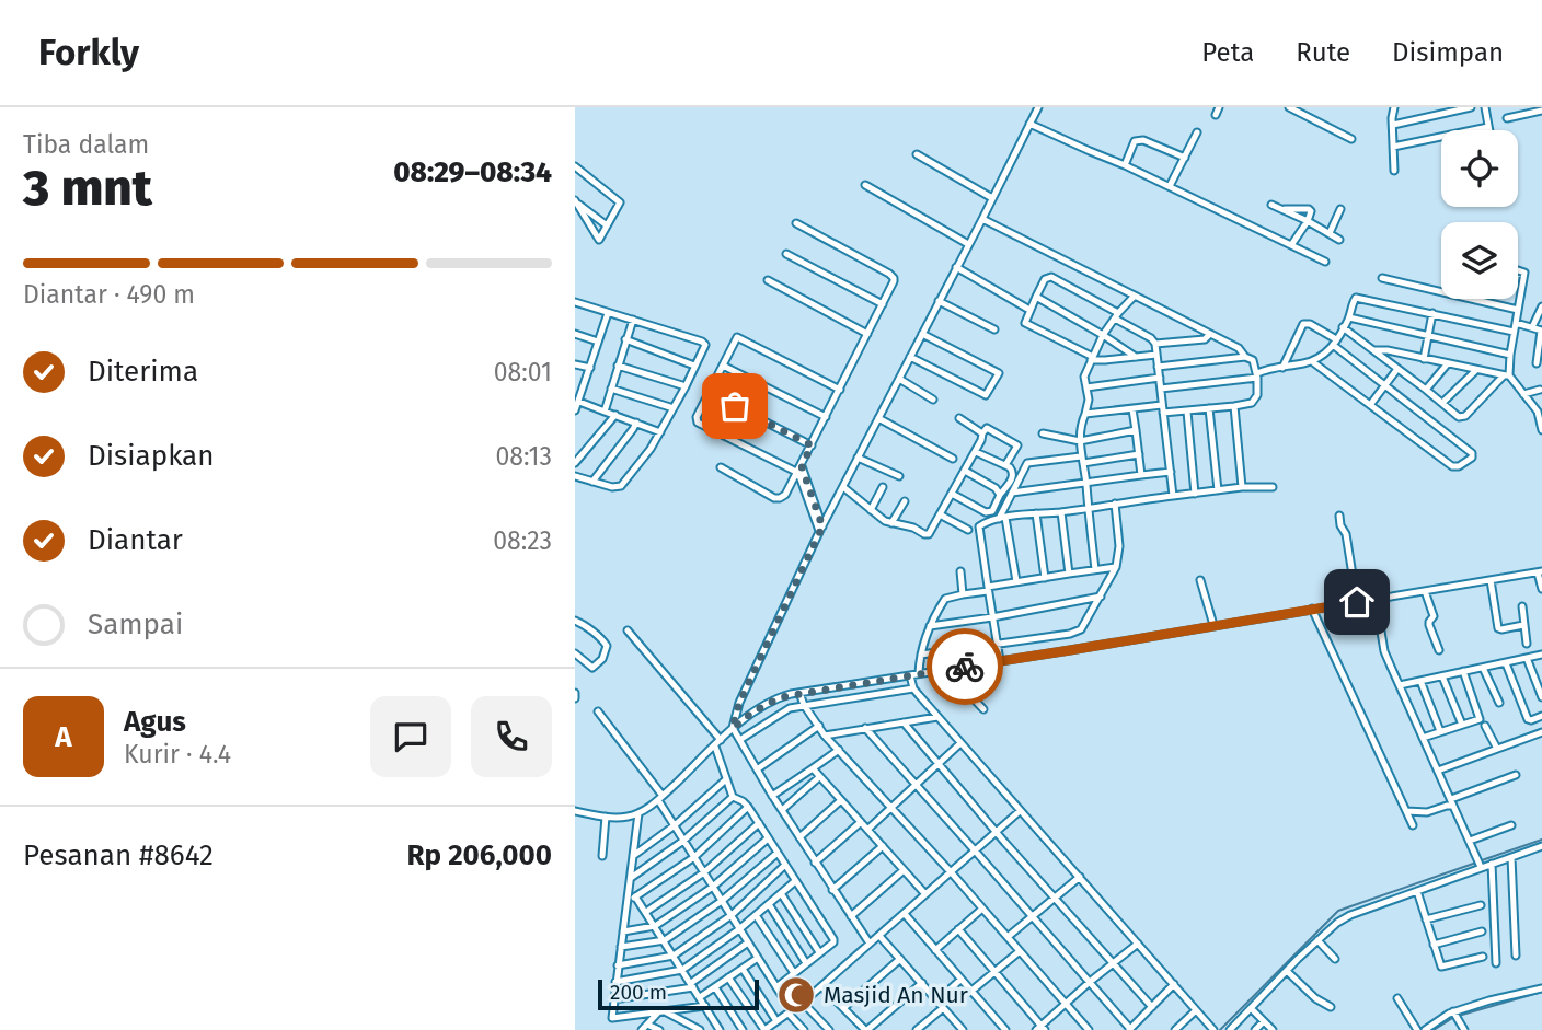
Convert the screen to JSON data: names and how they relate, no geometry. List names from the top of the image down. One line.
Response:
{"places":{"mosque":["Masjid An Nur"]},"scale_bar":"200 m","page":{"header":"Forkly","nav":["Peta","Rute","Disimpan"],"heading":["3 mnt","Tiba dalam","08:29–08:34"],"panel":["Agus","Kurir · 4.4","Pesanan #8642","Rp 206,000"],"bar":"Diantar · 490 m","list":[["Diterima","08:01"],["Disiapkan","08:13"],["Diantar","08:23"],"Sampai"],"round":"A","scale":"200 m"}}
